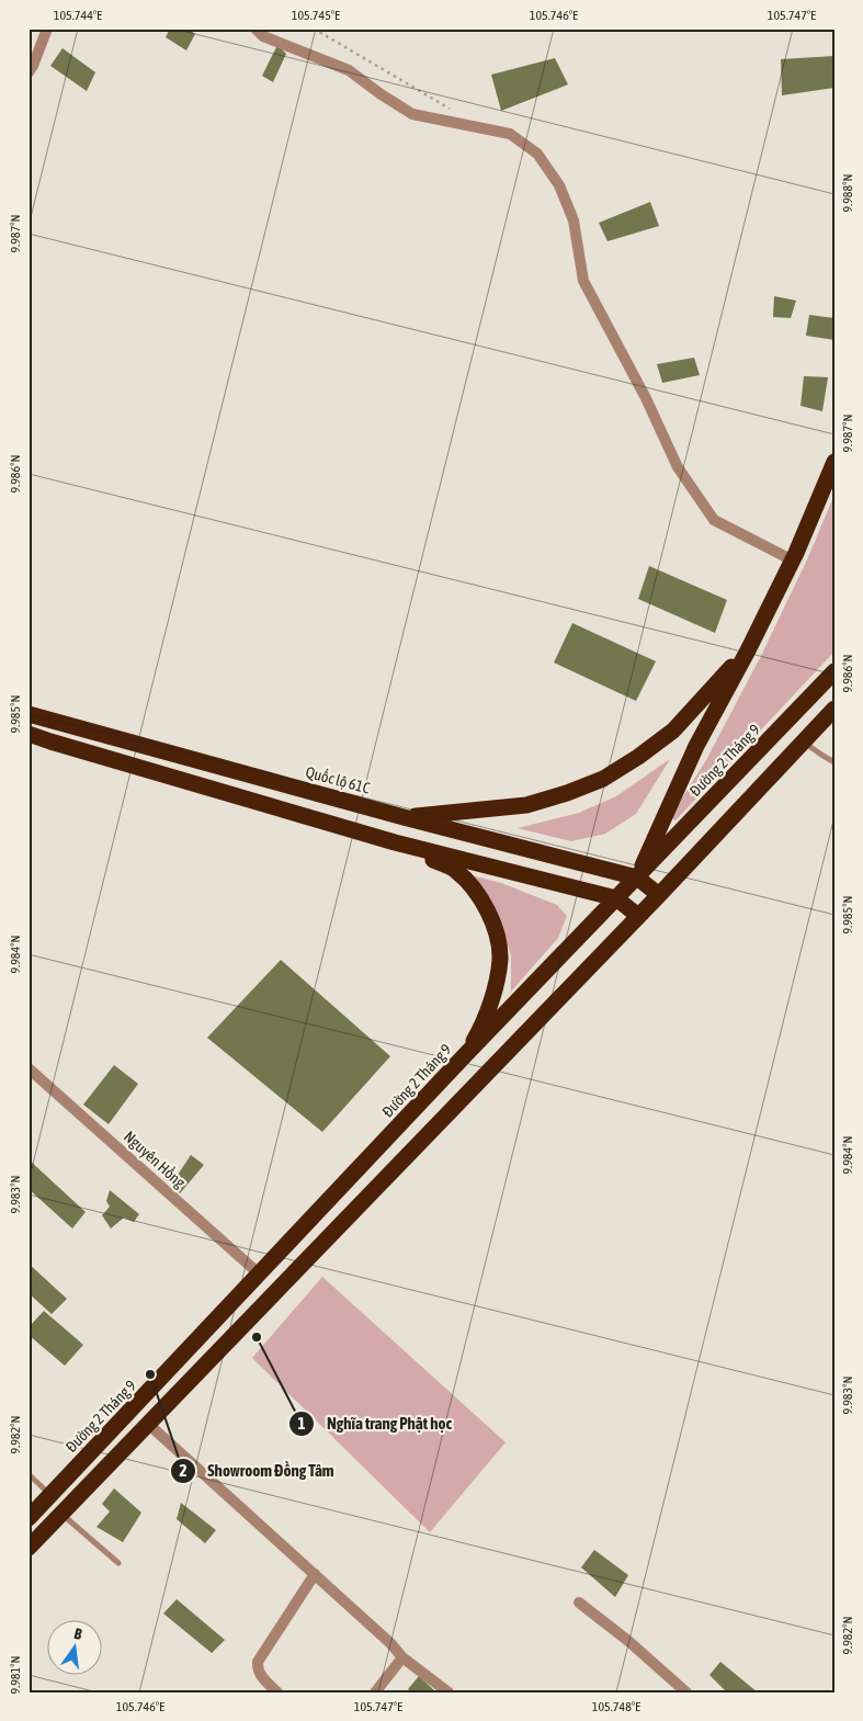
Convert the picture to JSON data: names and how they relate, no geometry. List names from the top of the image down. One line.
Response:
{"streets":{"highway":["Đường 2 Tháng 9","Quốc lộ 61C"],"street":["Nguyên Hồng"]},"crossings":[["Đường 2 Tháng 9","Quốc lộ 61C"],["Đường 2 Tháng 9","Nguyên Hồng"]],"places":["Nghĩa trang Phật học","Showroom Đồng Tâm"],"north":"top","coordinates":["105.744°E","105.745°E","105.746°E","105.747°E","9.988°N","9.987°N","9.986°N","9.985°N","9.984°N","9.983°N","9.982°N","9.981°N","105.748°E"]}
